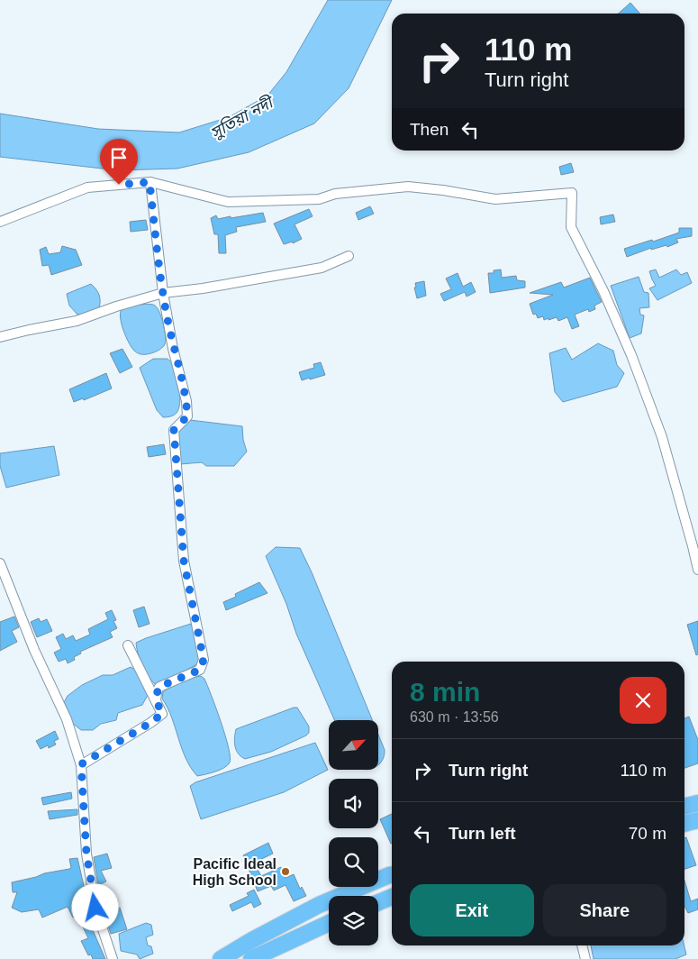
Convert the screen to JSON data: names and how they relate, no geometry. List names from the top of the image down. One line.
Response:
{"water":["সুতিয়া নদী"],"places":["Pacific Ideal High School"],"north":"top right","page":{"turn":["110 m","Turn right"],"then":"Then","heading":["8 min","630 m · 13:56"],"list":[{"name":"Turn right","value":"110 m"},{"name":"Turn left","value":"70 m"}],"buttons":["Exit","Share"]}}
